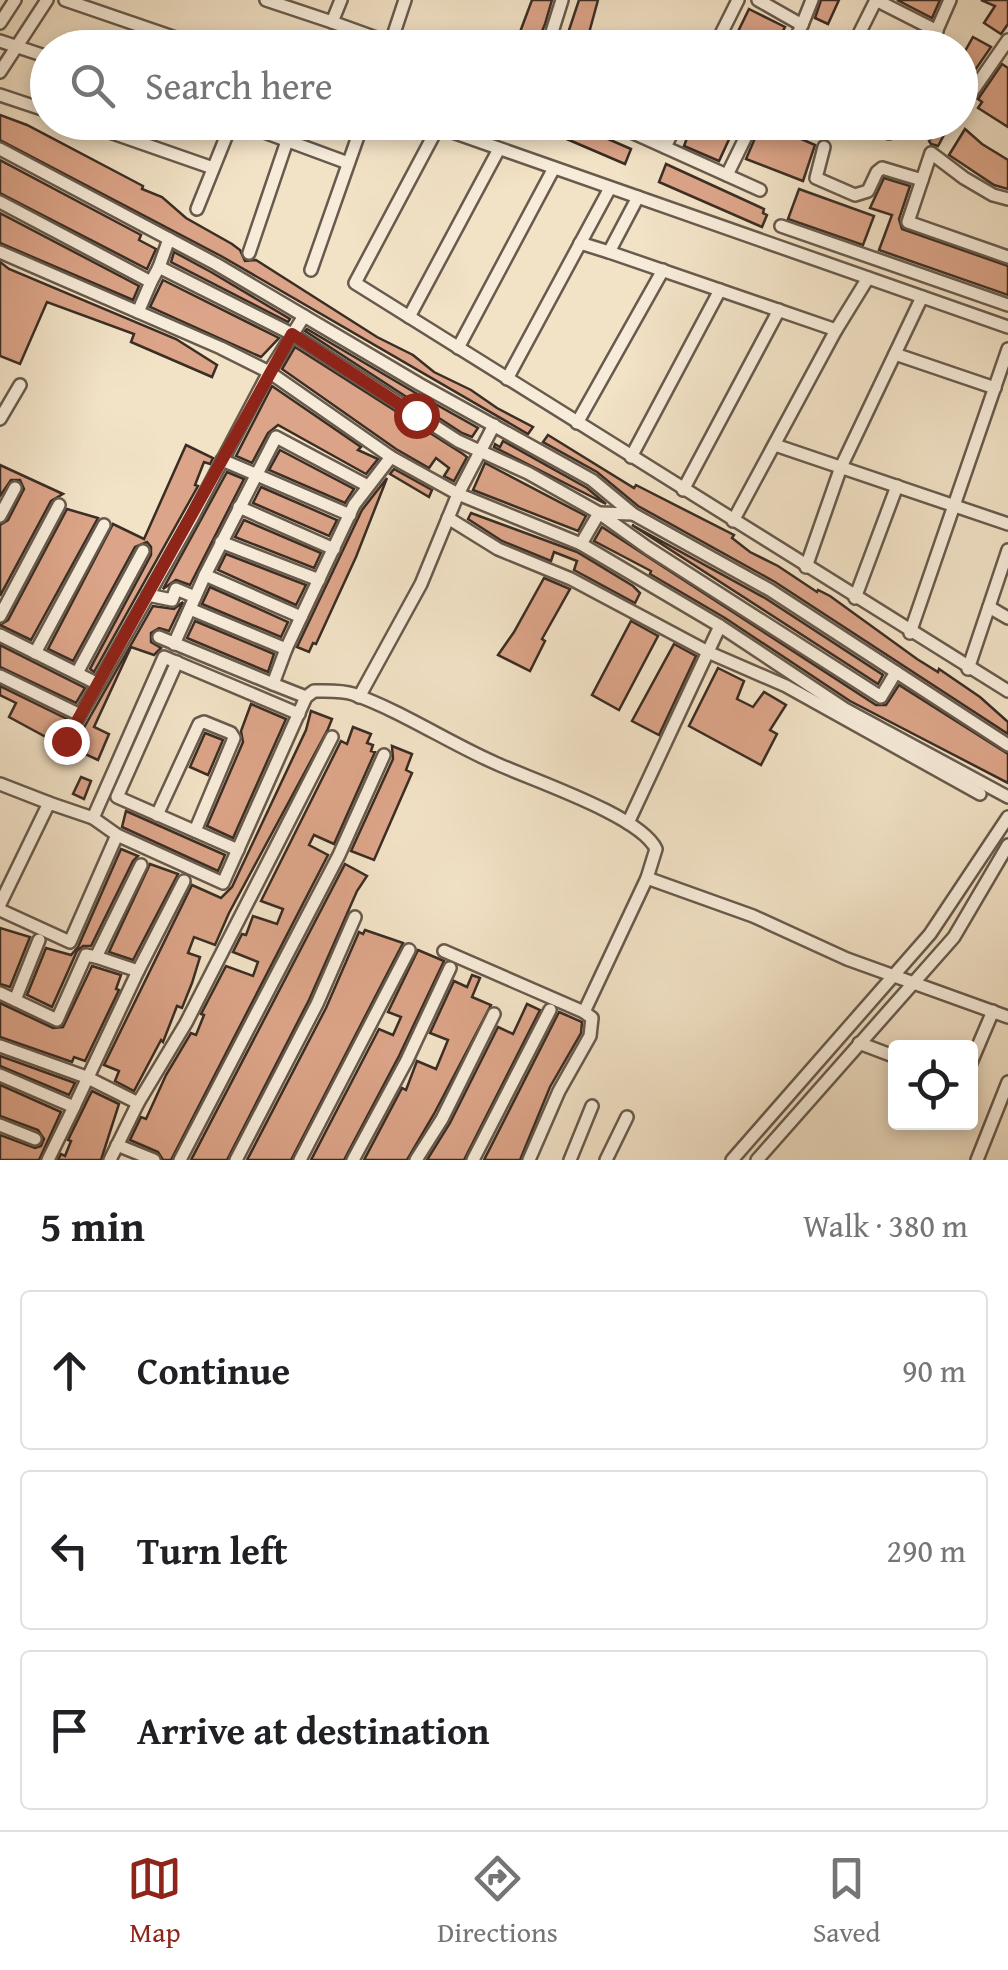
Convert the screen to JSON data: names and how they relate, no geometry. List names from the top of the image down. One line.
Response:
{"page":{"search":"Search here","heading":["5 min","Walk · 380 m"],"list":[["Continue","90 m"],["Turn left","290 m"],"Arrive at destination"],"nav":["Map","Directions","Saved"]}}
